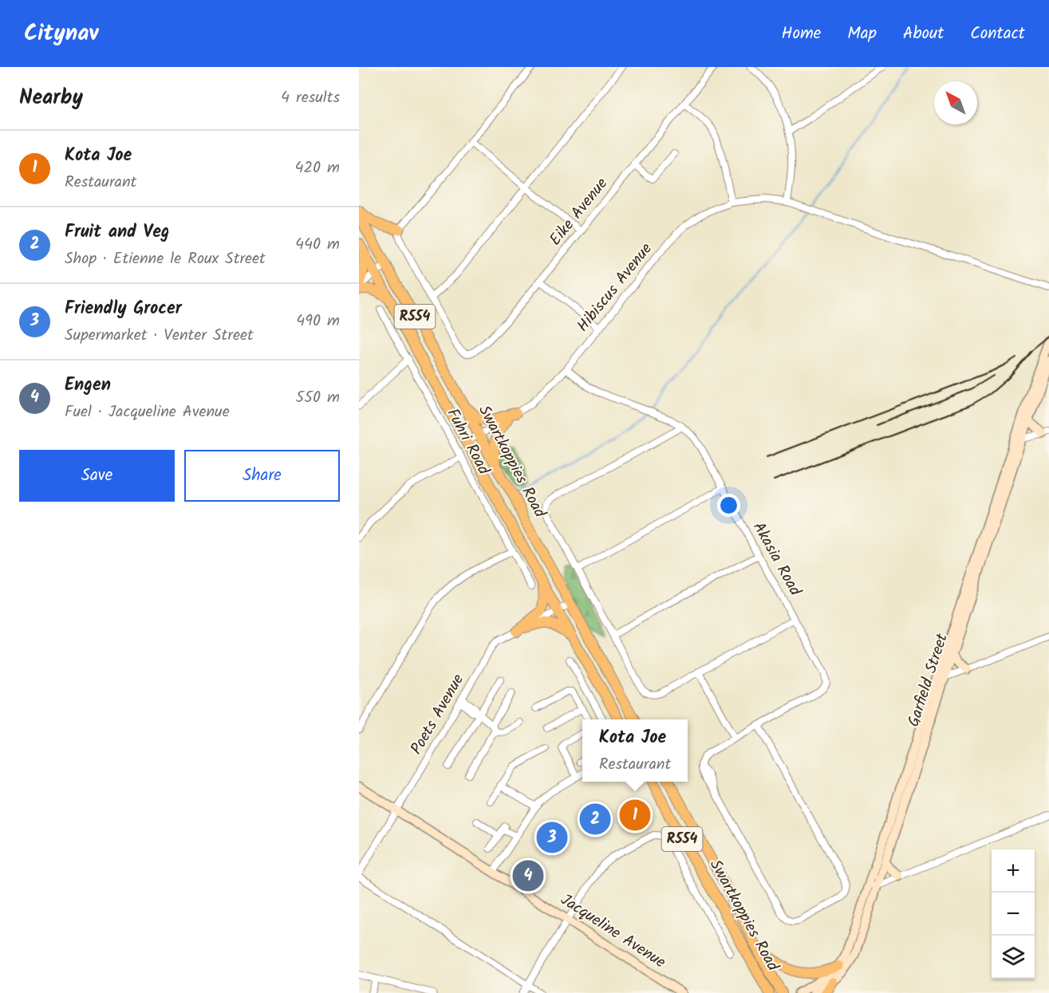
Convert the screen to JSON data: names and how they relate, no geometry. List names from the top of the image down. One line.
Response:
{"streets":{"main road":["R554","Swartkoppies Road"],"street":["Eike Avenue","Hibiscus Avenue","Fuhri Road","Akasia Road","Garfield Street","Poets Avenue","Jacqueline Avenue"]},"crossings":[["Hibiscus Avenue","Swartkoppies Road"],["Hibiscus Avenue","Akasia Road"],["Swartkoppies Road","Poets Avenue"],["Poets Avenue","Jacqueline Avenue"]],"north":"top left","page":{"header":"Citynav","nav":["Home","Map","About","Contact"],"heading":["Nearby","4 results"],"list":[{"mark":"1","name":"Kota Joe","note":"Restaurant","value":"420 m"},{"mark":"2","name":"Fruit and Veg","note":"Shop · Etienne le Roux Street","value":"440 m"},{"mark":"3","name":"Friendly Grocer","note":"Supermarket · Venter Street","value":"490 m"},{"mark":"4","name":"Engen","note":"Fuel · Jacqueline Avenue","value":"550 m"}],"buttons":["Save","Share"],"popup":["Kota Joe","Restaurant"],"pins":["1","2","3","4"],"map_buttons":["+","−"]}}
